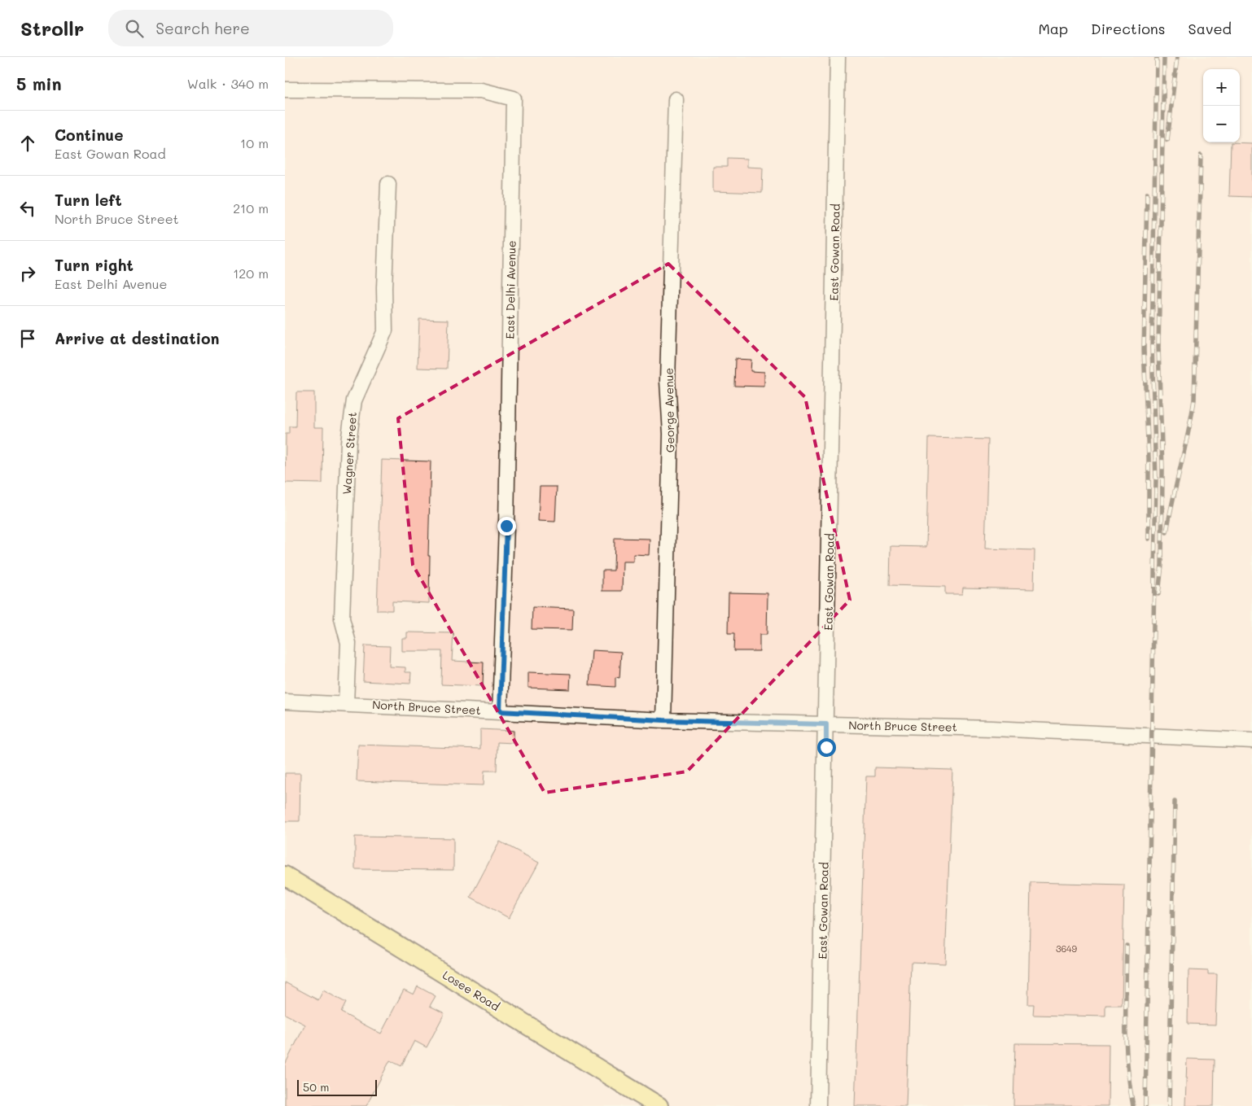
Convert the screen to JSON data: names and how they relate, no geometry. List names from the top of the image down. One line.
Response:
{"streets":{"main road":["Losee Road"],"street":["East Gowan Road","East Delhi Avenue","George Avenue","Wagner Street","North Bruce Street"]},"crossings":[["East Gowan Road","North Bruce Street"],["East Delhi Avenue","North Bruce Street"],["George Avenue","North Bruce Street"],["Wagner Street","North Bruce Street"]],"house_numbers":["3649"],"scale_bar":"50 m","page":{"header":"Strollr","search":"Search here","nav":["Map","Directions","Saved"],"heading":["5 min","Walk · 340 m"],"map_buttons":["+","−"],"list":[["Continue","East Gowan Road","10 m"],["Turn left","North Bruce Street","210 m"],["Turn right","East Delhi Avenue","120 m"],"Arrive at destination"],"scale":"50 m"}}
